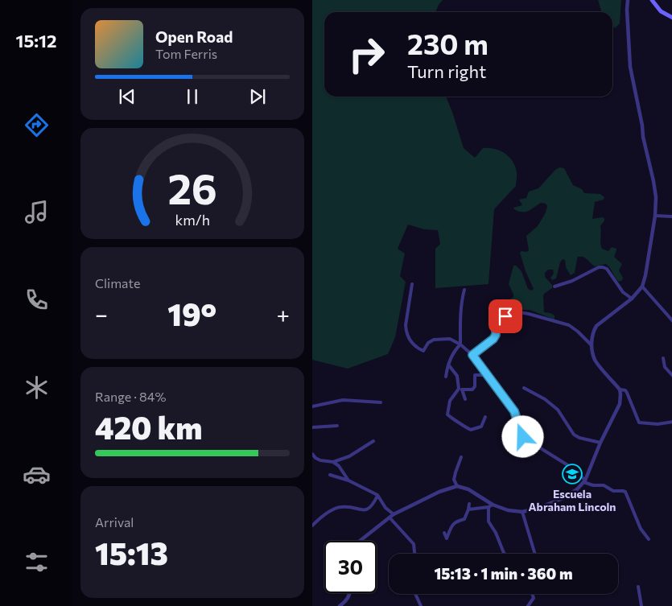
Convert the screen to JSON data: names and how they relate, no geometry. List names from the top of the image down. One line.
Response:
{"places":{"school or university":["Escuela Abraham Lincoln"]},"page":{"tabs":"15:12","turn":["230 m","Turn right"],"song":["Open Road","Tom Ferris"],"tile":["Climate",["Range · 84%","420 km"],["Arrival","15:13"]],"heat":["−","19°","+"],"limit":"30","trip":"15:13 · 1 min · 360 m","gauge":["26","km/h"]}}
